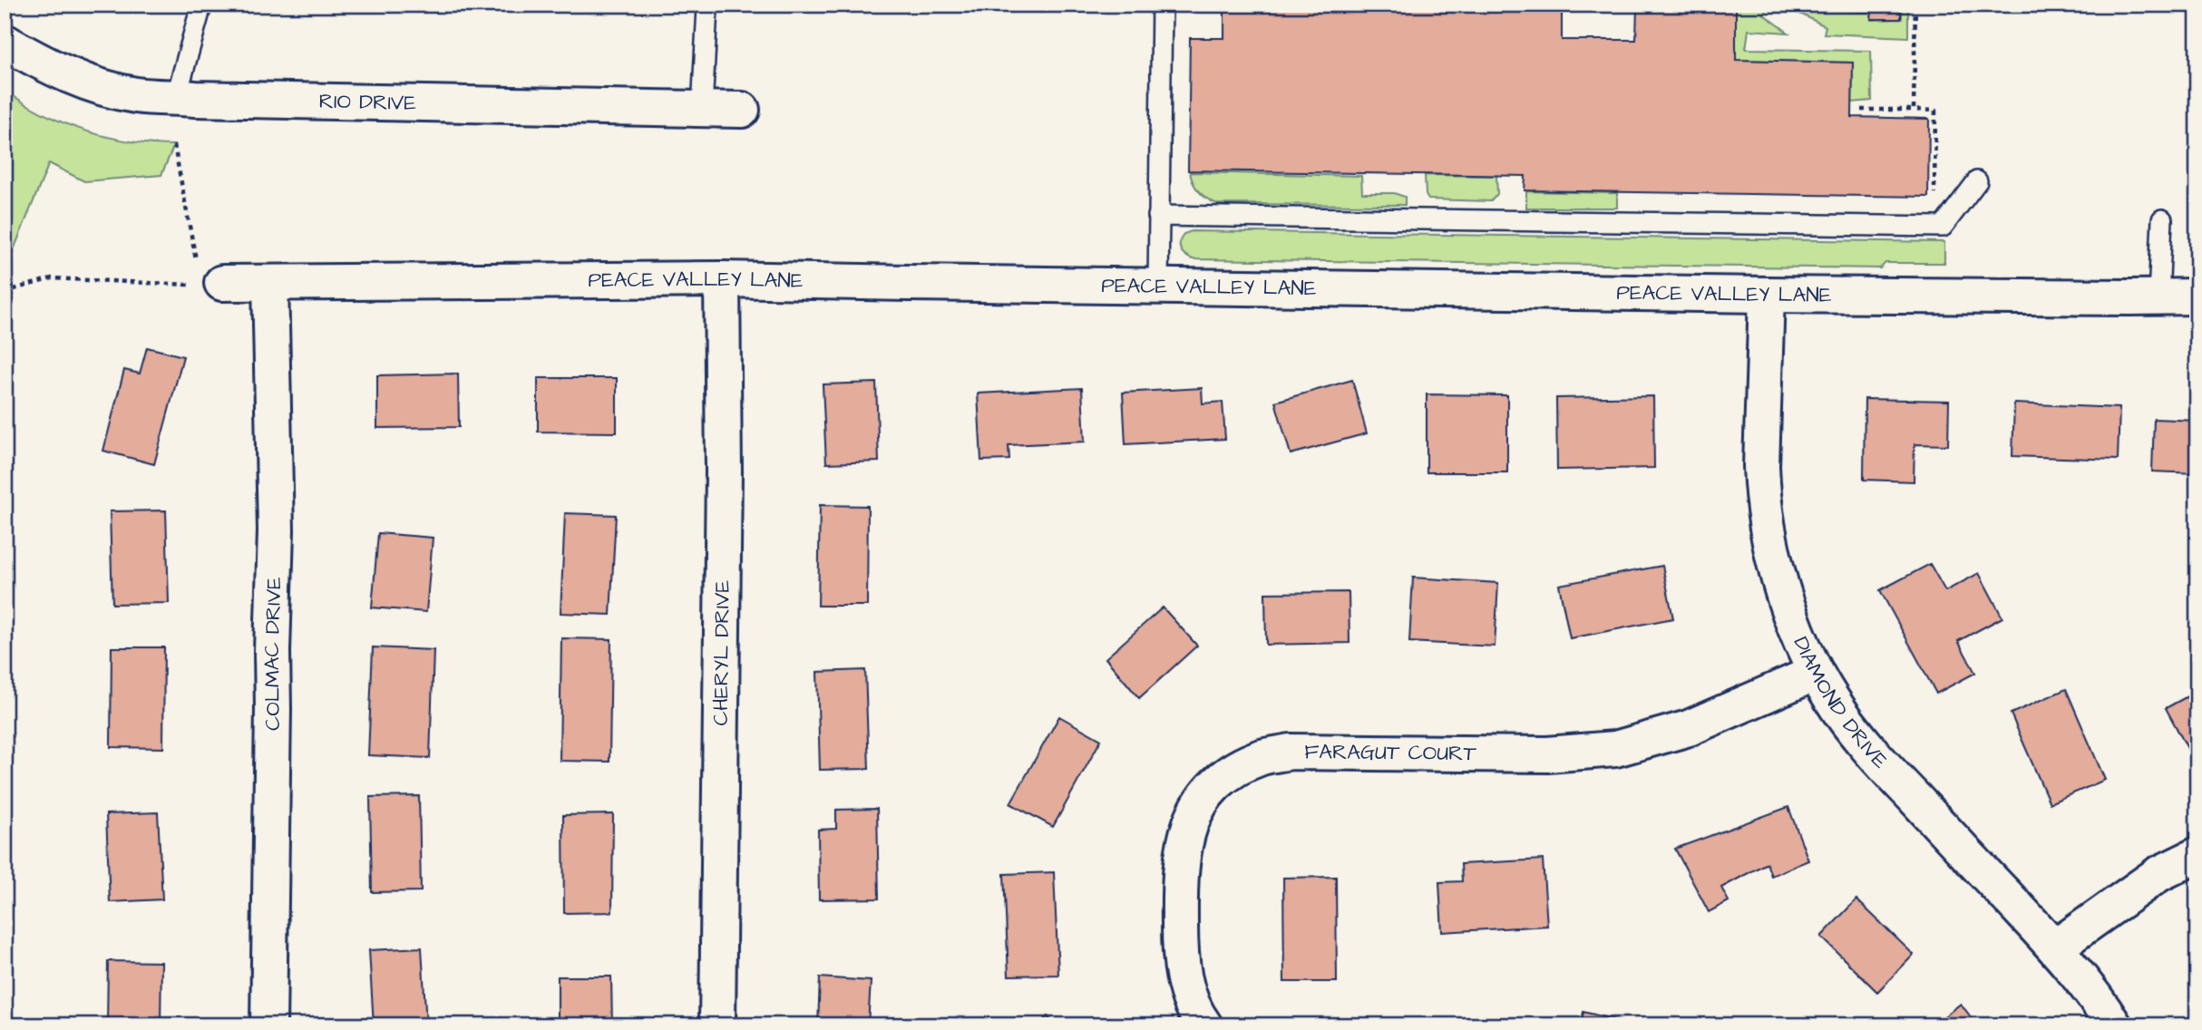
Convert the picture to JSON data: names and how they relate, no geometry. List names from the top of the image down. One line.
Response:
{"streets":{"street":["RIO DRIVE","PEACE VALLEY LANE","CHERYL DRIVE","COLMAC DRIVE","DIAMOND DRIVE","FARAGUT COURT"]},"crossings":[["PEACE VALLEY LANE","CHERYL DRIVE"],["PEACE VALLEY LANE","COLMAC DRIVE"],["PEACE VALLEY LANE","DIAMOND DRIVE"],["DIAMOND DRIVE","FARAGUT COURT"]]}
